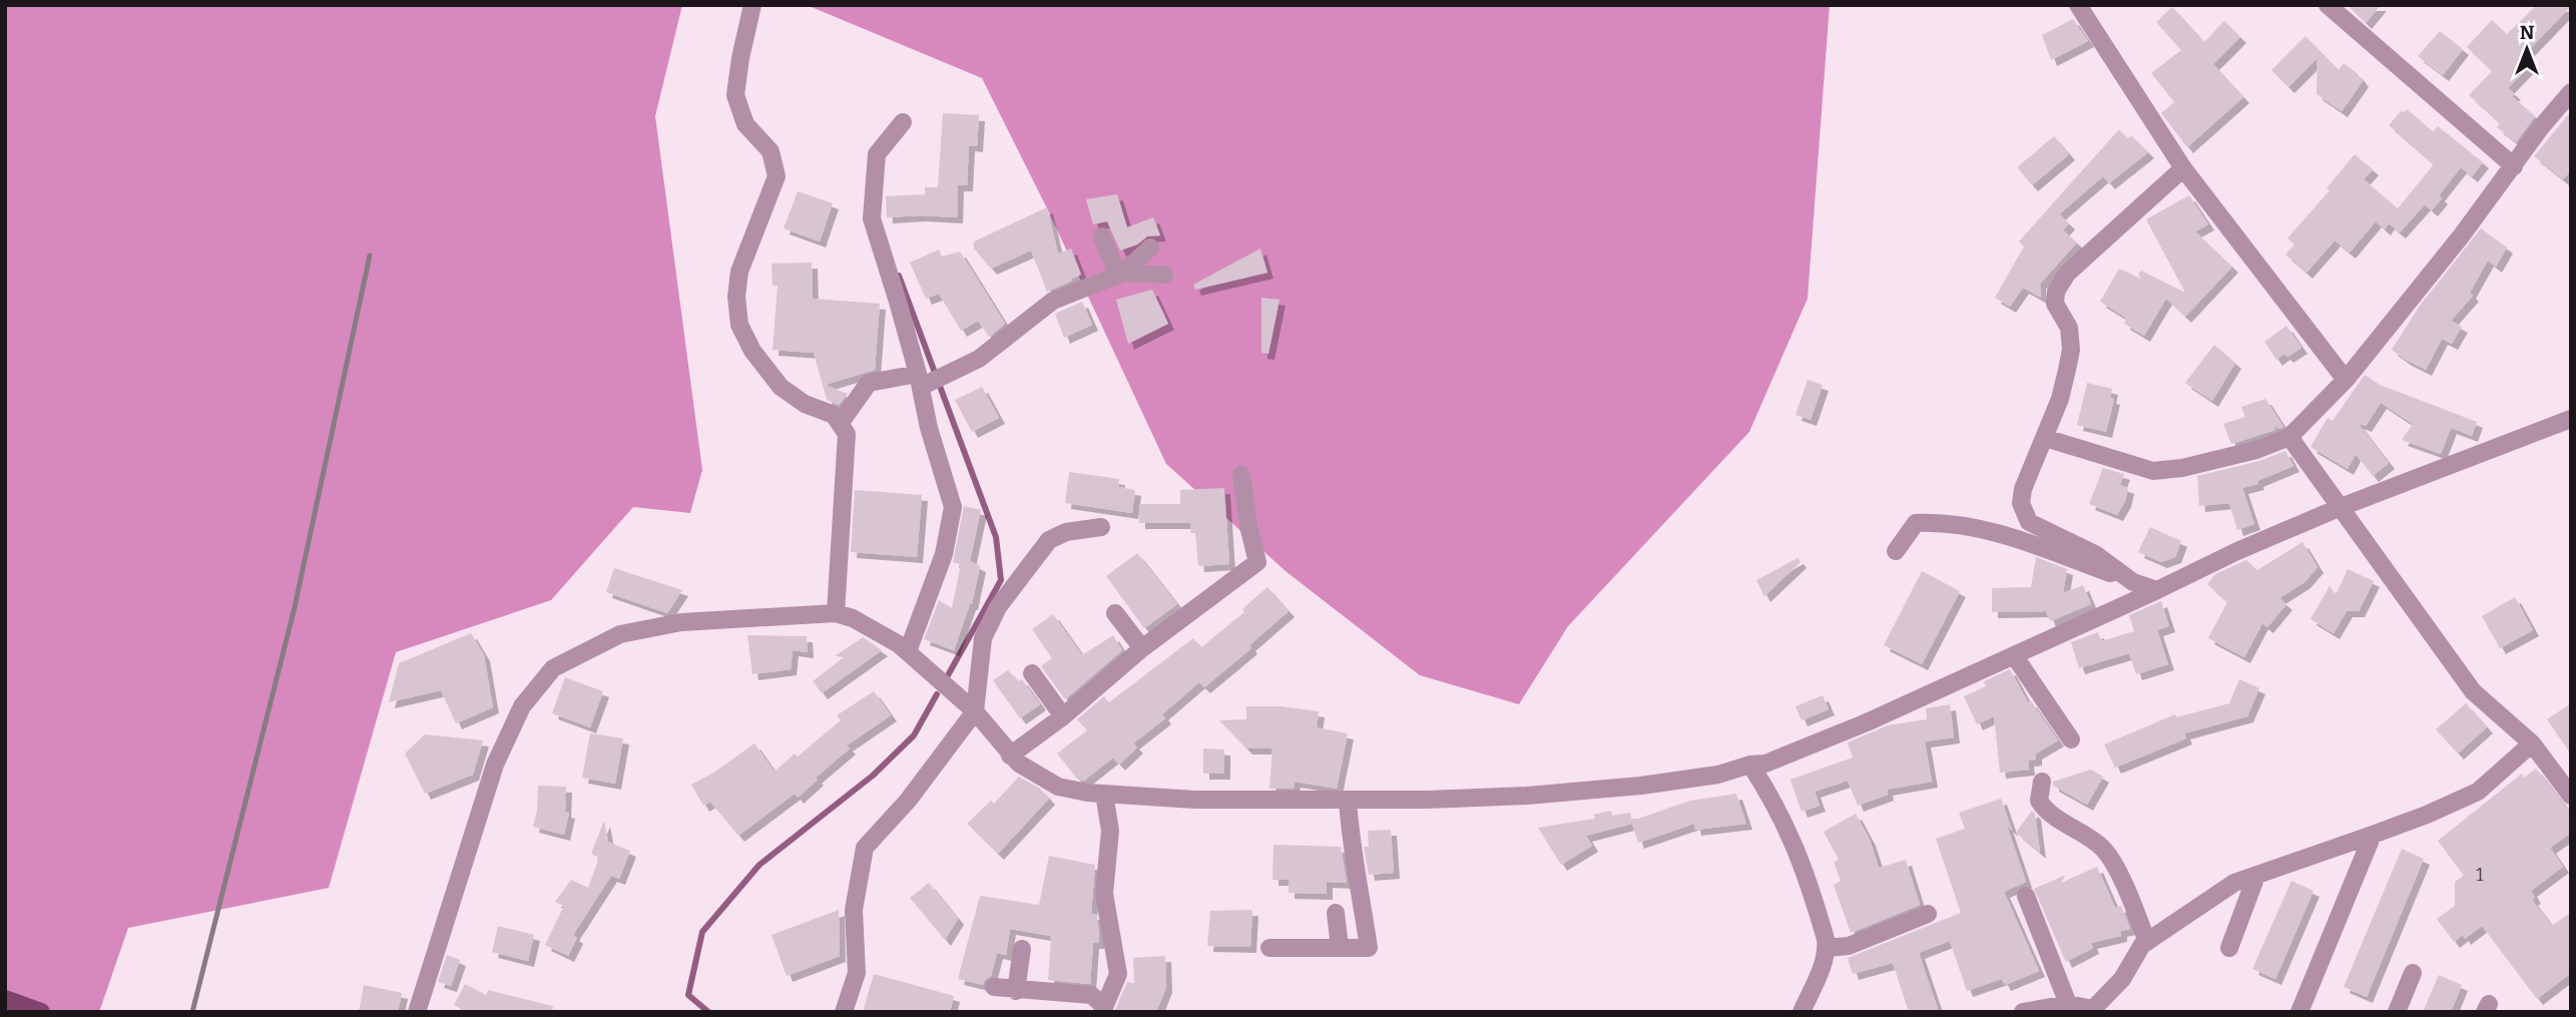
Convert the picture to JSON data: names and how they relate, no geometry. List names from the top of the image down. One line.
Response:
{"house_numbers":["1"],"north":"top"}
